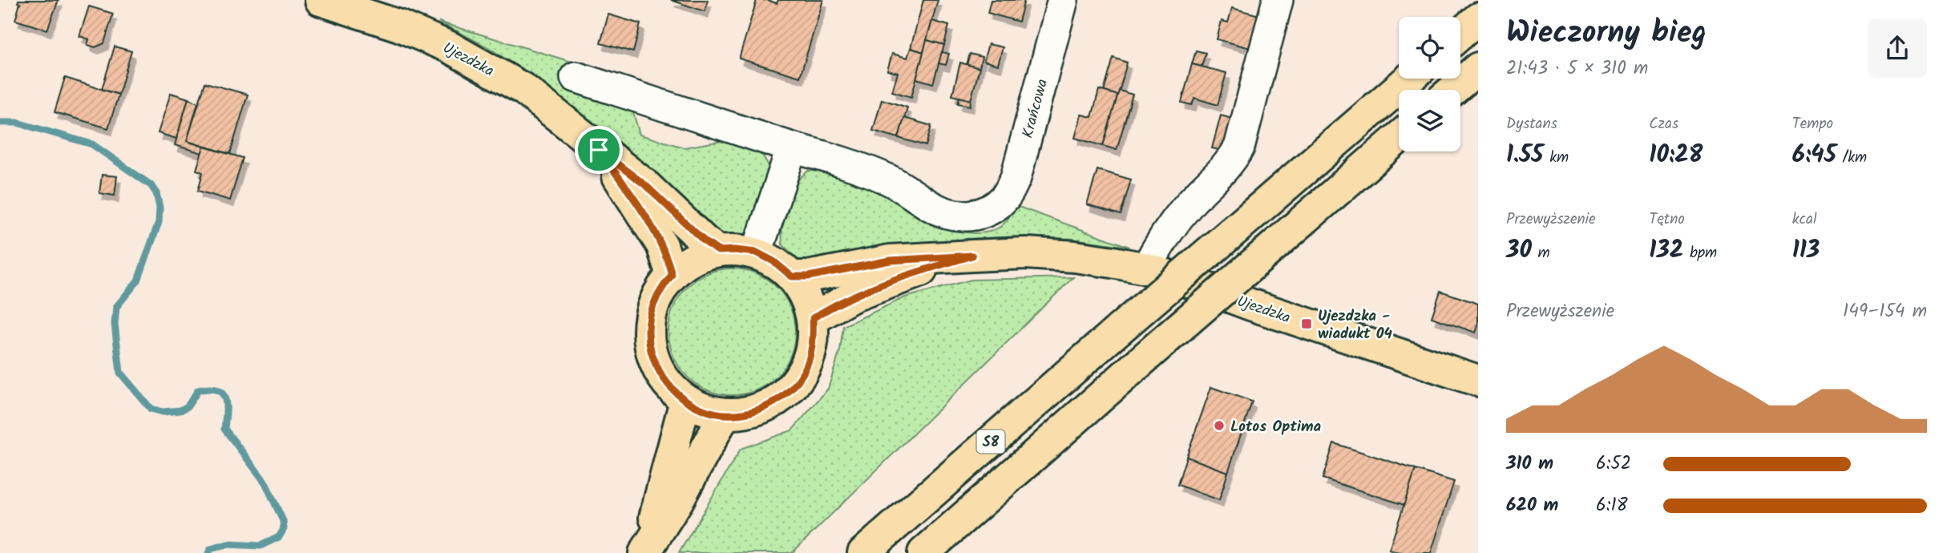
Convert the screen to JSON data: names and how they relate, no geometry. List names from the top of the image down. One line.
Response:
{"streets":{"main road":["Ujezdzka","S8"],"street":["Krańcowa"]},"places":{"transit":["Ujezdzka - wiadukt 04"],"other":["Lotos Optima"]},"page":{"heading":["Wieczorny bieg","21:43 · 5 × 310 m"],"stats":[["Dystans","1.55 km"],["Czas","10:28"],["Tempo","6:45 /km"],["Przewyższenie","30 m"],["Tętno","132 bpm"],["kcal","113"]],"chart":["Przewyższenie","149–154 m"],"list":[{"name":"310 m","note":"6:52"},{"name":"620 m","note":"6:18"}]}}
